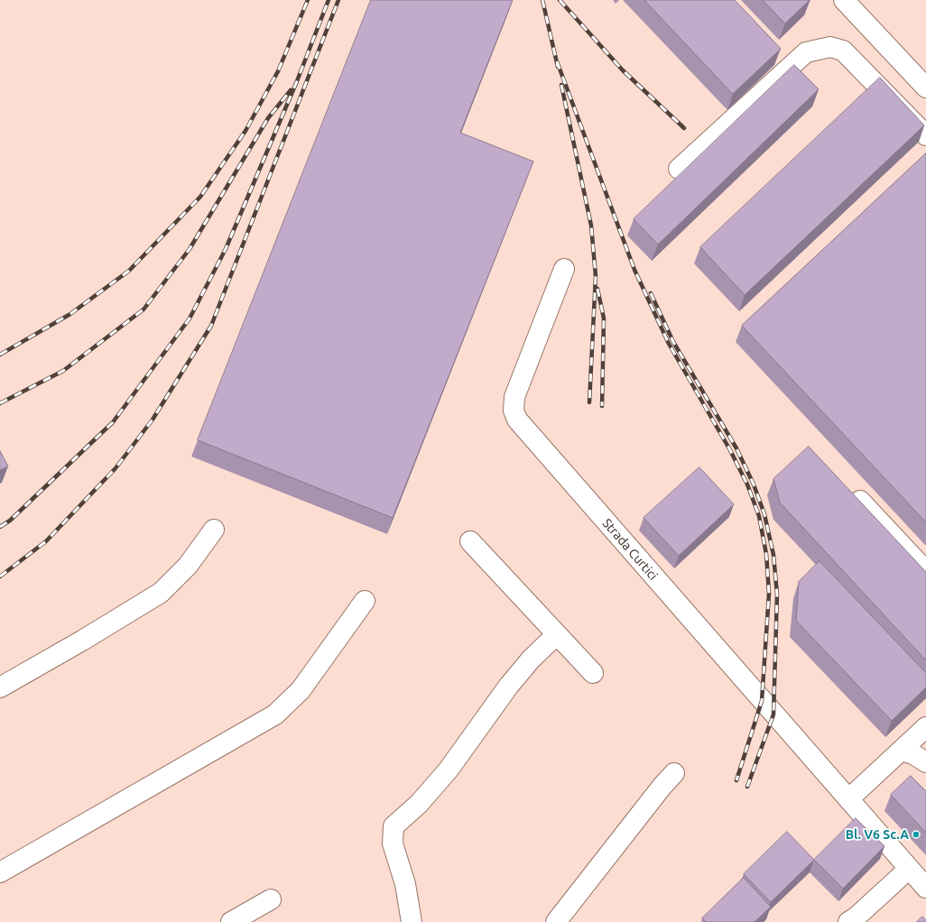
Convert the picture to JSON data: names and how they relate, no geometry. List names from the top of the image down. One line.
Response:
{"streets":{"street":["Strada Curtici"]},"places":["Bl. V6 Sc.A"]}
